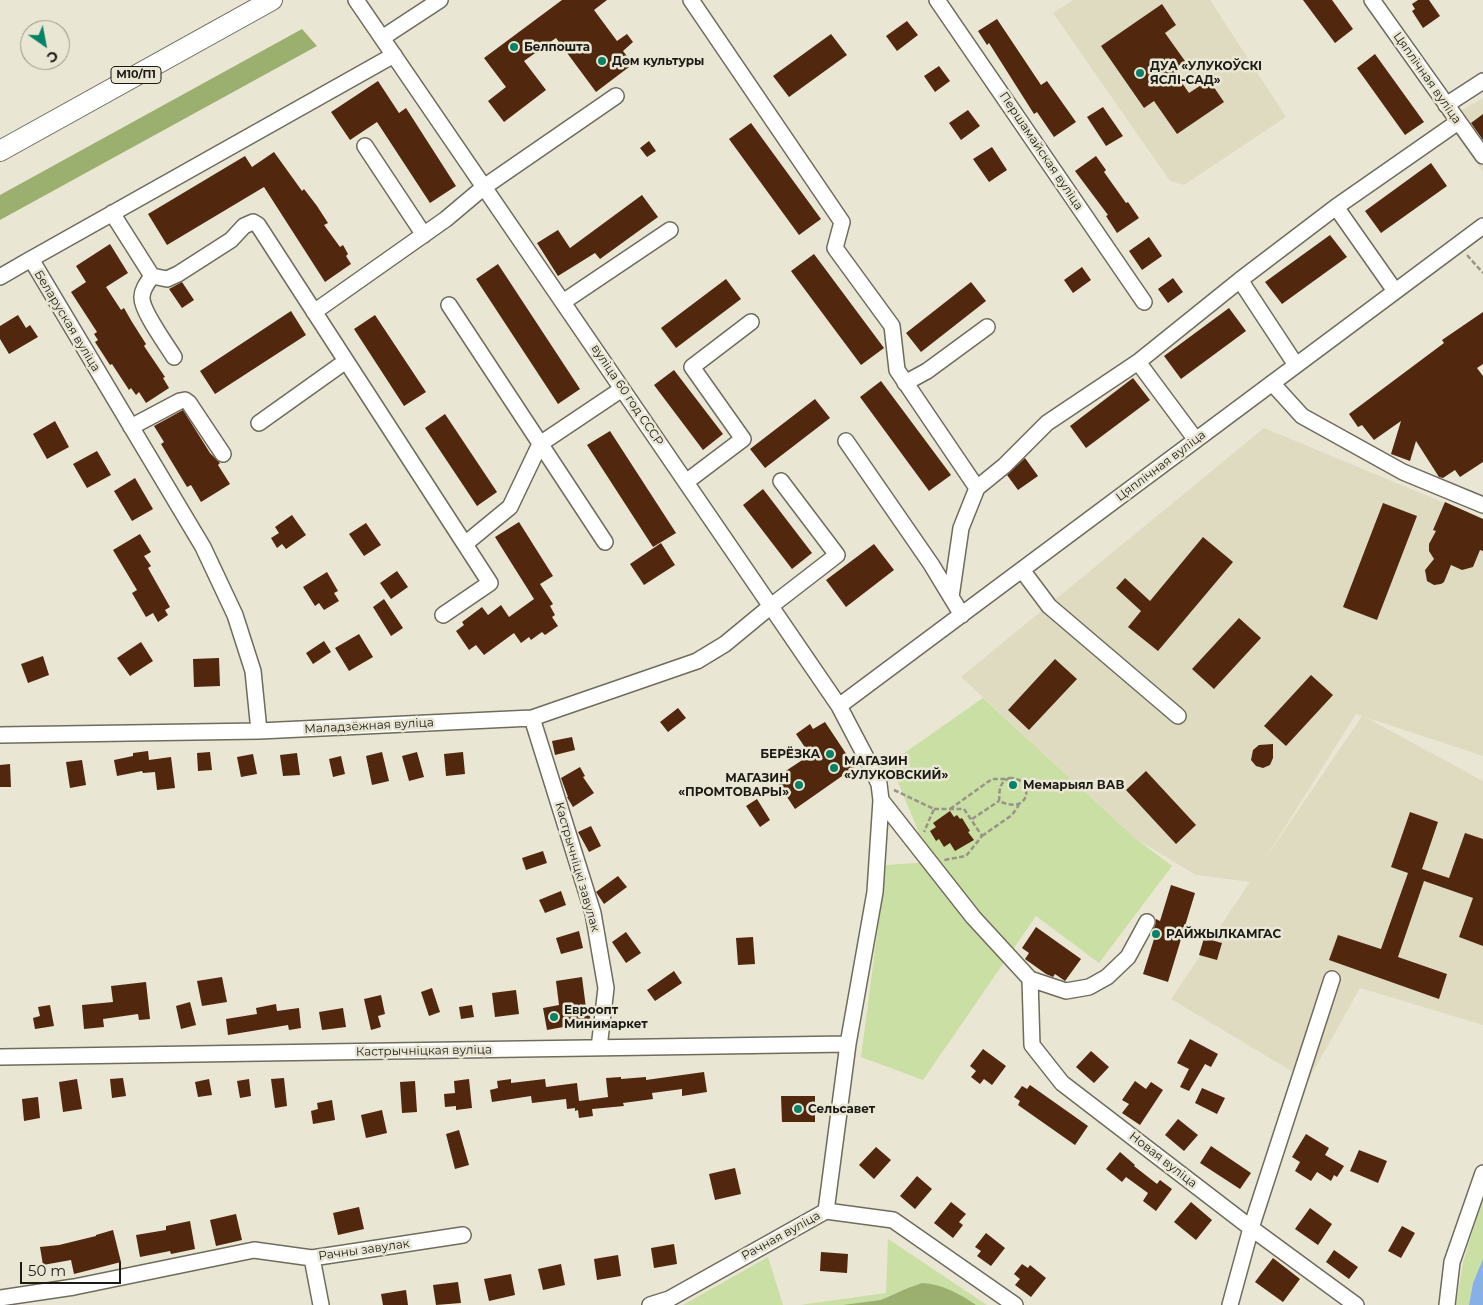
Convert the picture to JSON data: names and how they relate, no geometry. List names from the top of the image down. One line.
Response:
{"streets":{"main road":["М10/П1"],"street":["Цяплічная вуліца","Першамайская вуліца","Беларуская вуліца","вуліца 60 год СССР","Маладзёжная вуліца","Кастрычніцкі завулак","Кастрычніцкая вуліца","Новая вуліца","Рачная вуліца","Рачны завулак"]},"crossings":[["Цяплічная вуліца","вуліца 60 год СССР"],["Беларуская вуліца","вуліца 60 год СССР"],["Беларуская вуліца","Маладзёжная вуліца"],["вуліца 60 год СССР","Маладзёжная вуліца"],["вуліца 60 год СССР","Кастрычніцкая вуліца"],["вуліца 60 год СССР","Рачная вуліца"],["Маладзёжная вуліца","Кастрычніцкі завулак"],["Кастрычніцкі завулак","Кастрычніцкая вуліца"]],"places":["Белпошта","Дом культуры","ДУА «УЛУКОЎСКІ ЯСЛІ-САД»","БЕРЁЗКА","МАГАЗИН «УЛУКОВСКИЙ»","МАГАЗИН «ПРОМТОВАРЫ»","Мемарыял ВАВ","РАЙЖЫЛКАМГАС","Евроопт Минимаркет","Сельсавет"],"scale_bar":"50 m","north":"bottom right"}
